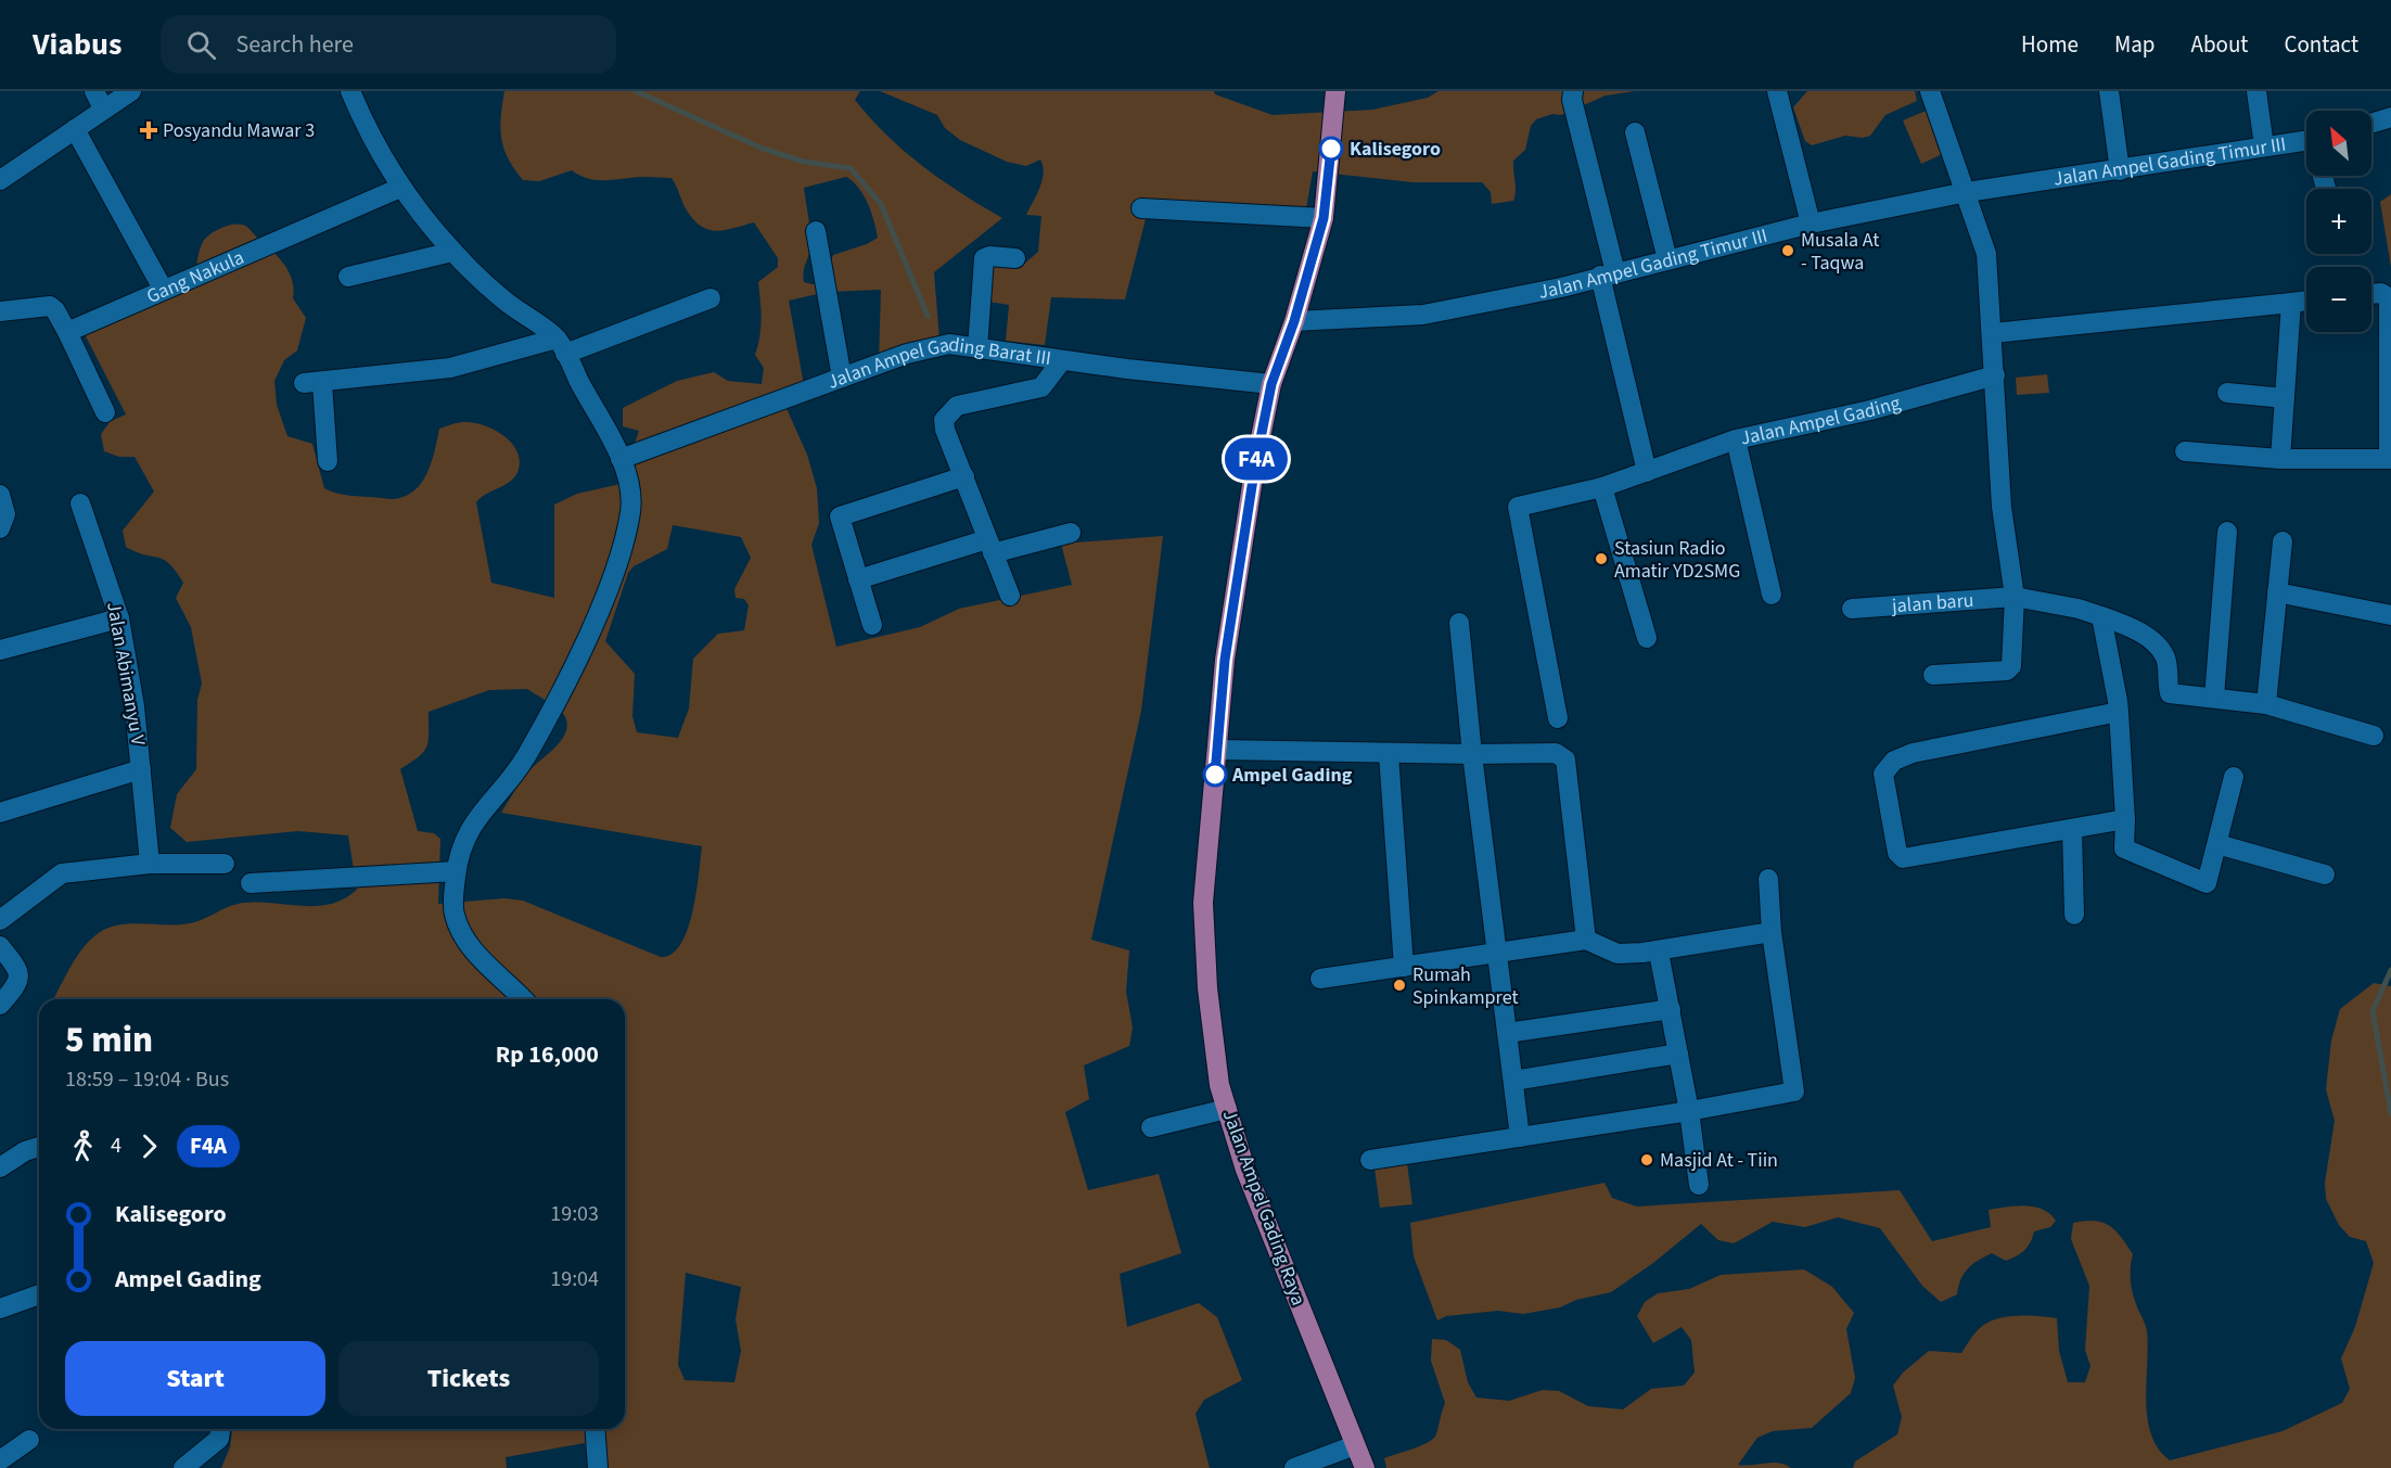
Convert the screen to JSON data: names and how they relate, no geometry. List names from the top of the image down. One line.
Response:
{"streets":{"main road":["Jalan Ampel Gading Raya"],"street":["Jalan Ampel Gading Timur III","Gang Nakula","Jalan Ampel Gading Barat III","Jalan Ampel Gading","jalan baru","Jalan Abimanyu V"]},"crossings":[["Jalan Ampel Gading Timur III","Jalan Ampel Gading Raya"],["Jalan Ampel Gading Barat III","Jalan Ampel Gading Raya"]],"places":{"health":["Posyandu Mawar 3"],"other":["Kalisegoro","Musala At - Taqwa","Stasiun Radio Amatir YD2SMG","Ampel Gading","Rumah Spinkampret","Masjid At - Tiin"]},"lines":["bus line F4A"],"north":"top left","page":{"header":"Viabus","search":"Search here","nav":["Home","Map","About","Contact"],"on_map":"F4A","map_buttons":["+","−"],"heading":["5 min","18:59 – 19:04 · Bus","Rp 16,000"],"legs":["4","F4A"],"list":[{"name":"Kalisegoro","value":"19:03"},{"name":"Ampel Gading","value":"19:04"}],"buttons":["Start","Tickets"]}}
